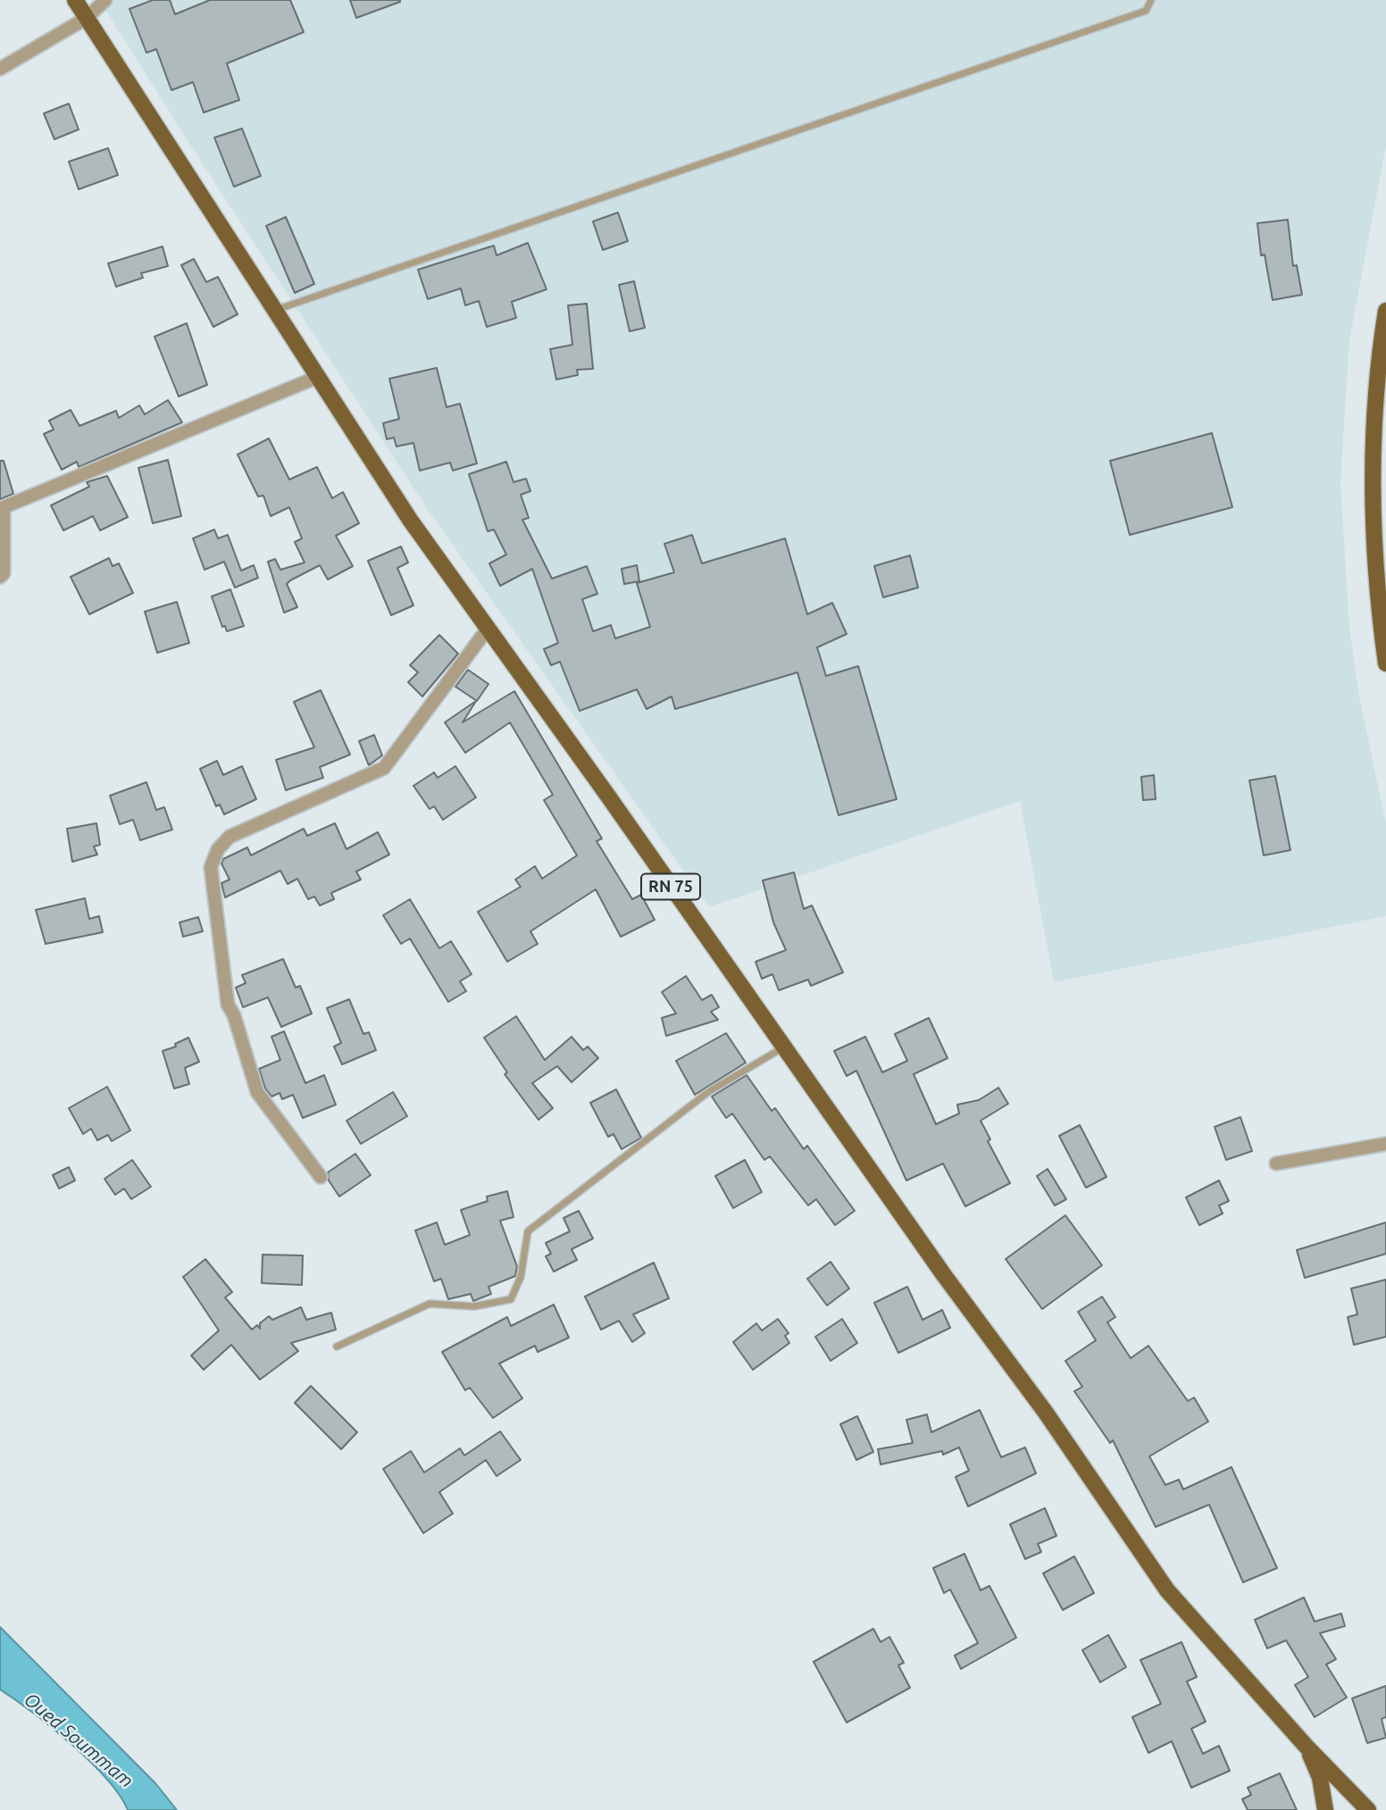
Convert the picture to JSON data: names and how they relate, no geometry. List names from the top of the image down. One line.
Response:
{"streets":{"main road":["RN 75"]},"water":["Oued Soummam"]}
